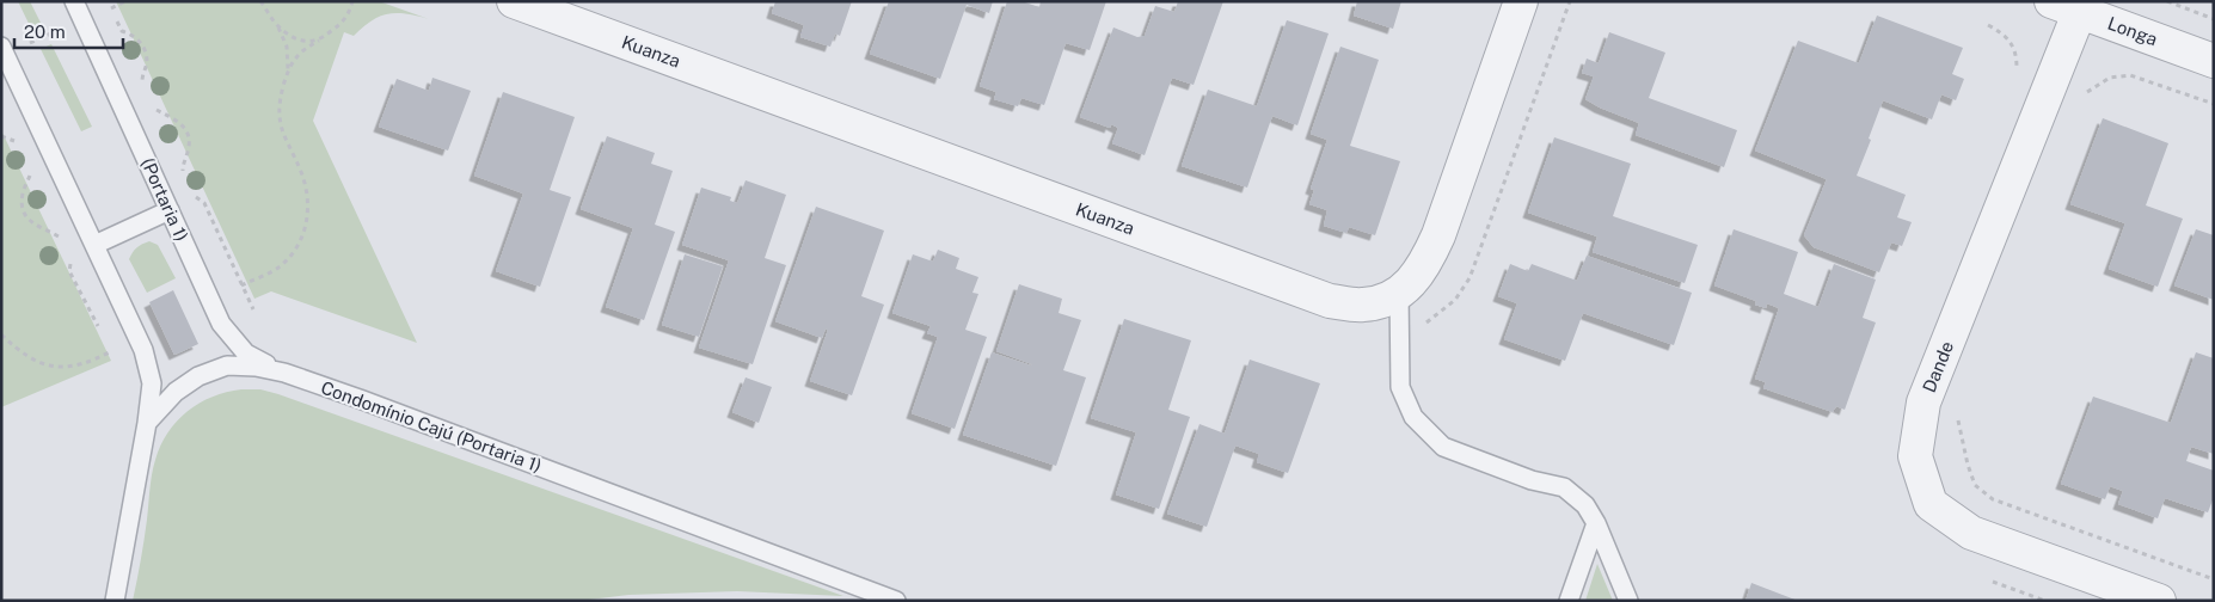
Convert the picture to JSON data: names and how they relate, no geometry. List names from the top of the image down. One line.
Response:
{"streets":{"street":["Longa","Kuanza","Dande"],"lane":["(Portaria 1)","Condomínio Cajú (Portaria 1)"]},"crossings":[["Longa","Dande"],["(Portaria 1)","Condomínio Cajú (Portaria 1)"]],"scale_bar":"20 m"}
